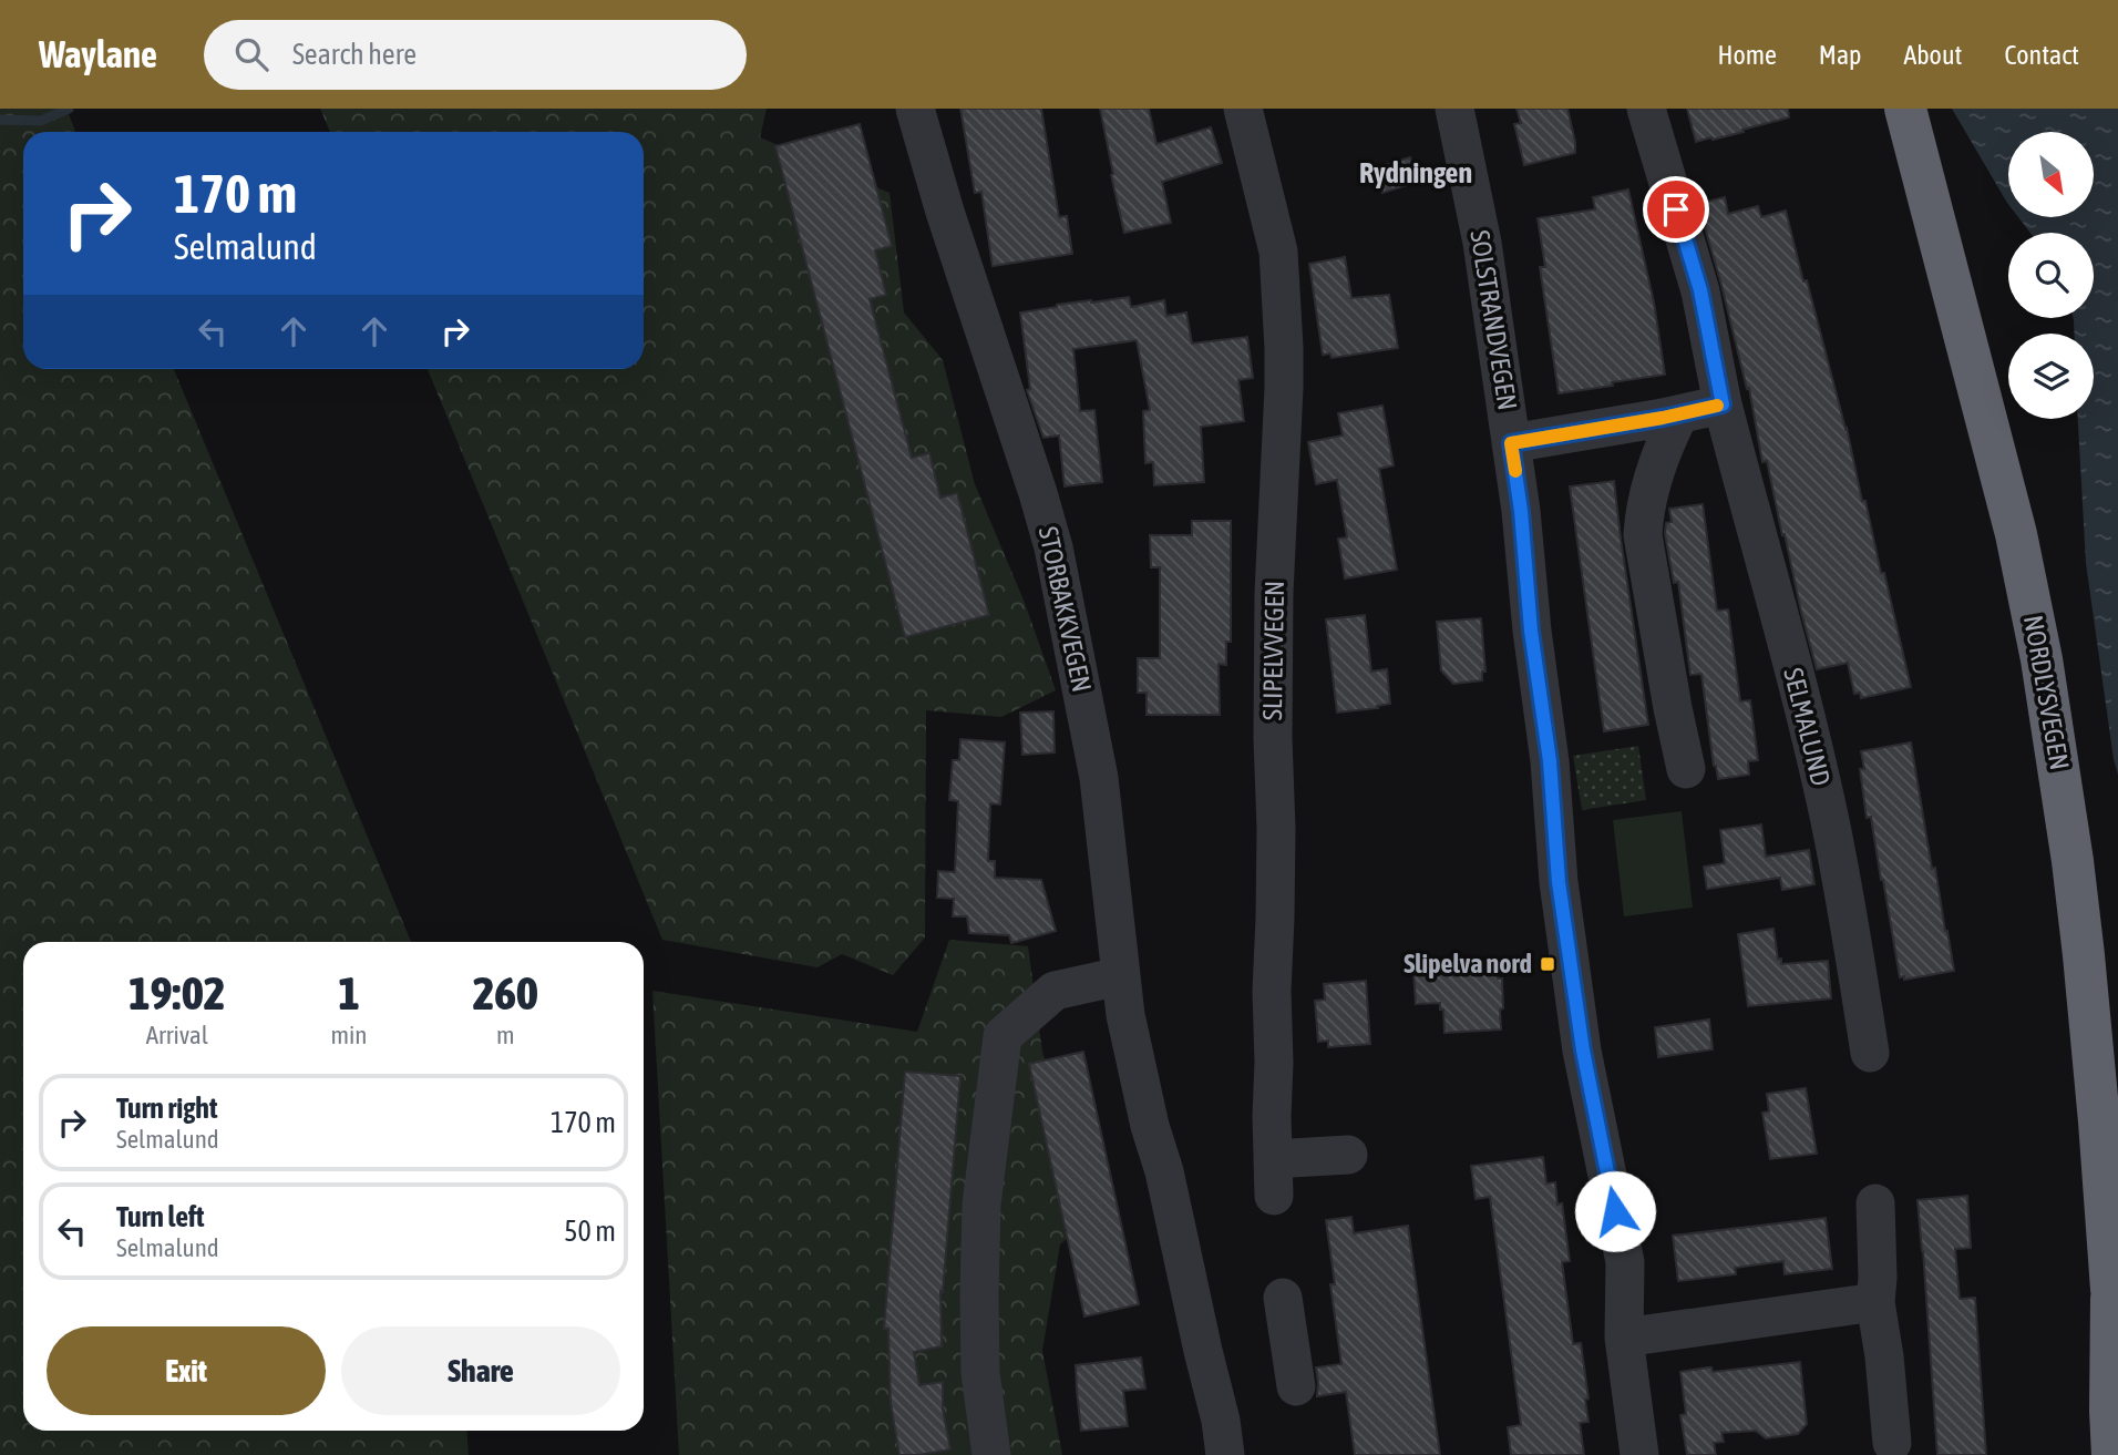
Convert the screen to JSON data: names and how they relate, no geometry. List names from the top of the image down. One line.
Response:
{"streets":{"highway":["NORDLYSVEGEN"],"street":["SOLSTRANDVEGEN","STORBAKKVEGEN","SLIPELVVEGEN","SELMALUND"]},"districts":["Rydningen"],"places":{"transit":["Slipelva nord"]},"north":"bottom right","page":{"header":"Waylane","search":"Search here","nav":["Home","Map","About","Contact"],"turn":["170 m","Selmalund"],"eta":["19:02","Arrival","1","min","260","m"],"list":[{"name":"Turn right","note":"Selmalund","value":"170 m"},{"name":"Turn left","note":"Selmalund","value":"50 m"}],"buttons":["Exit","Share"]}}
